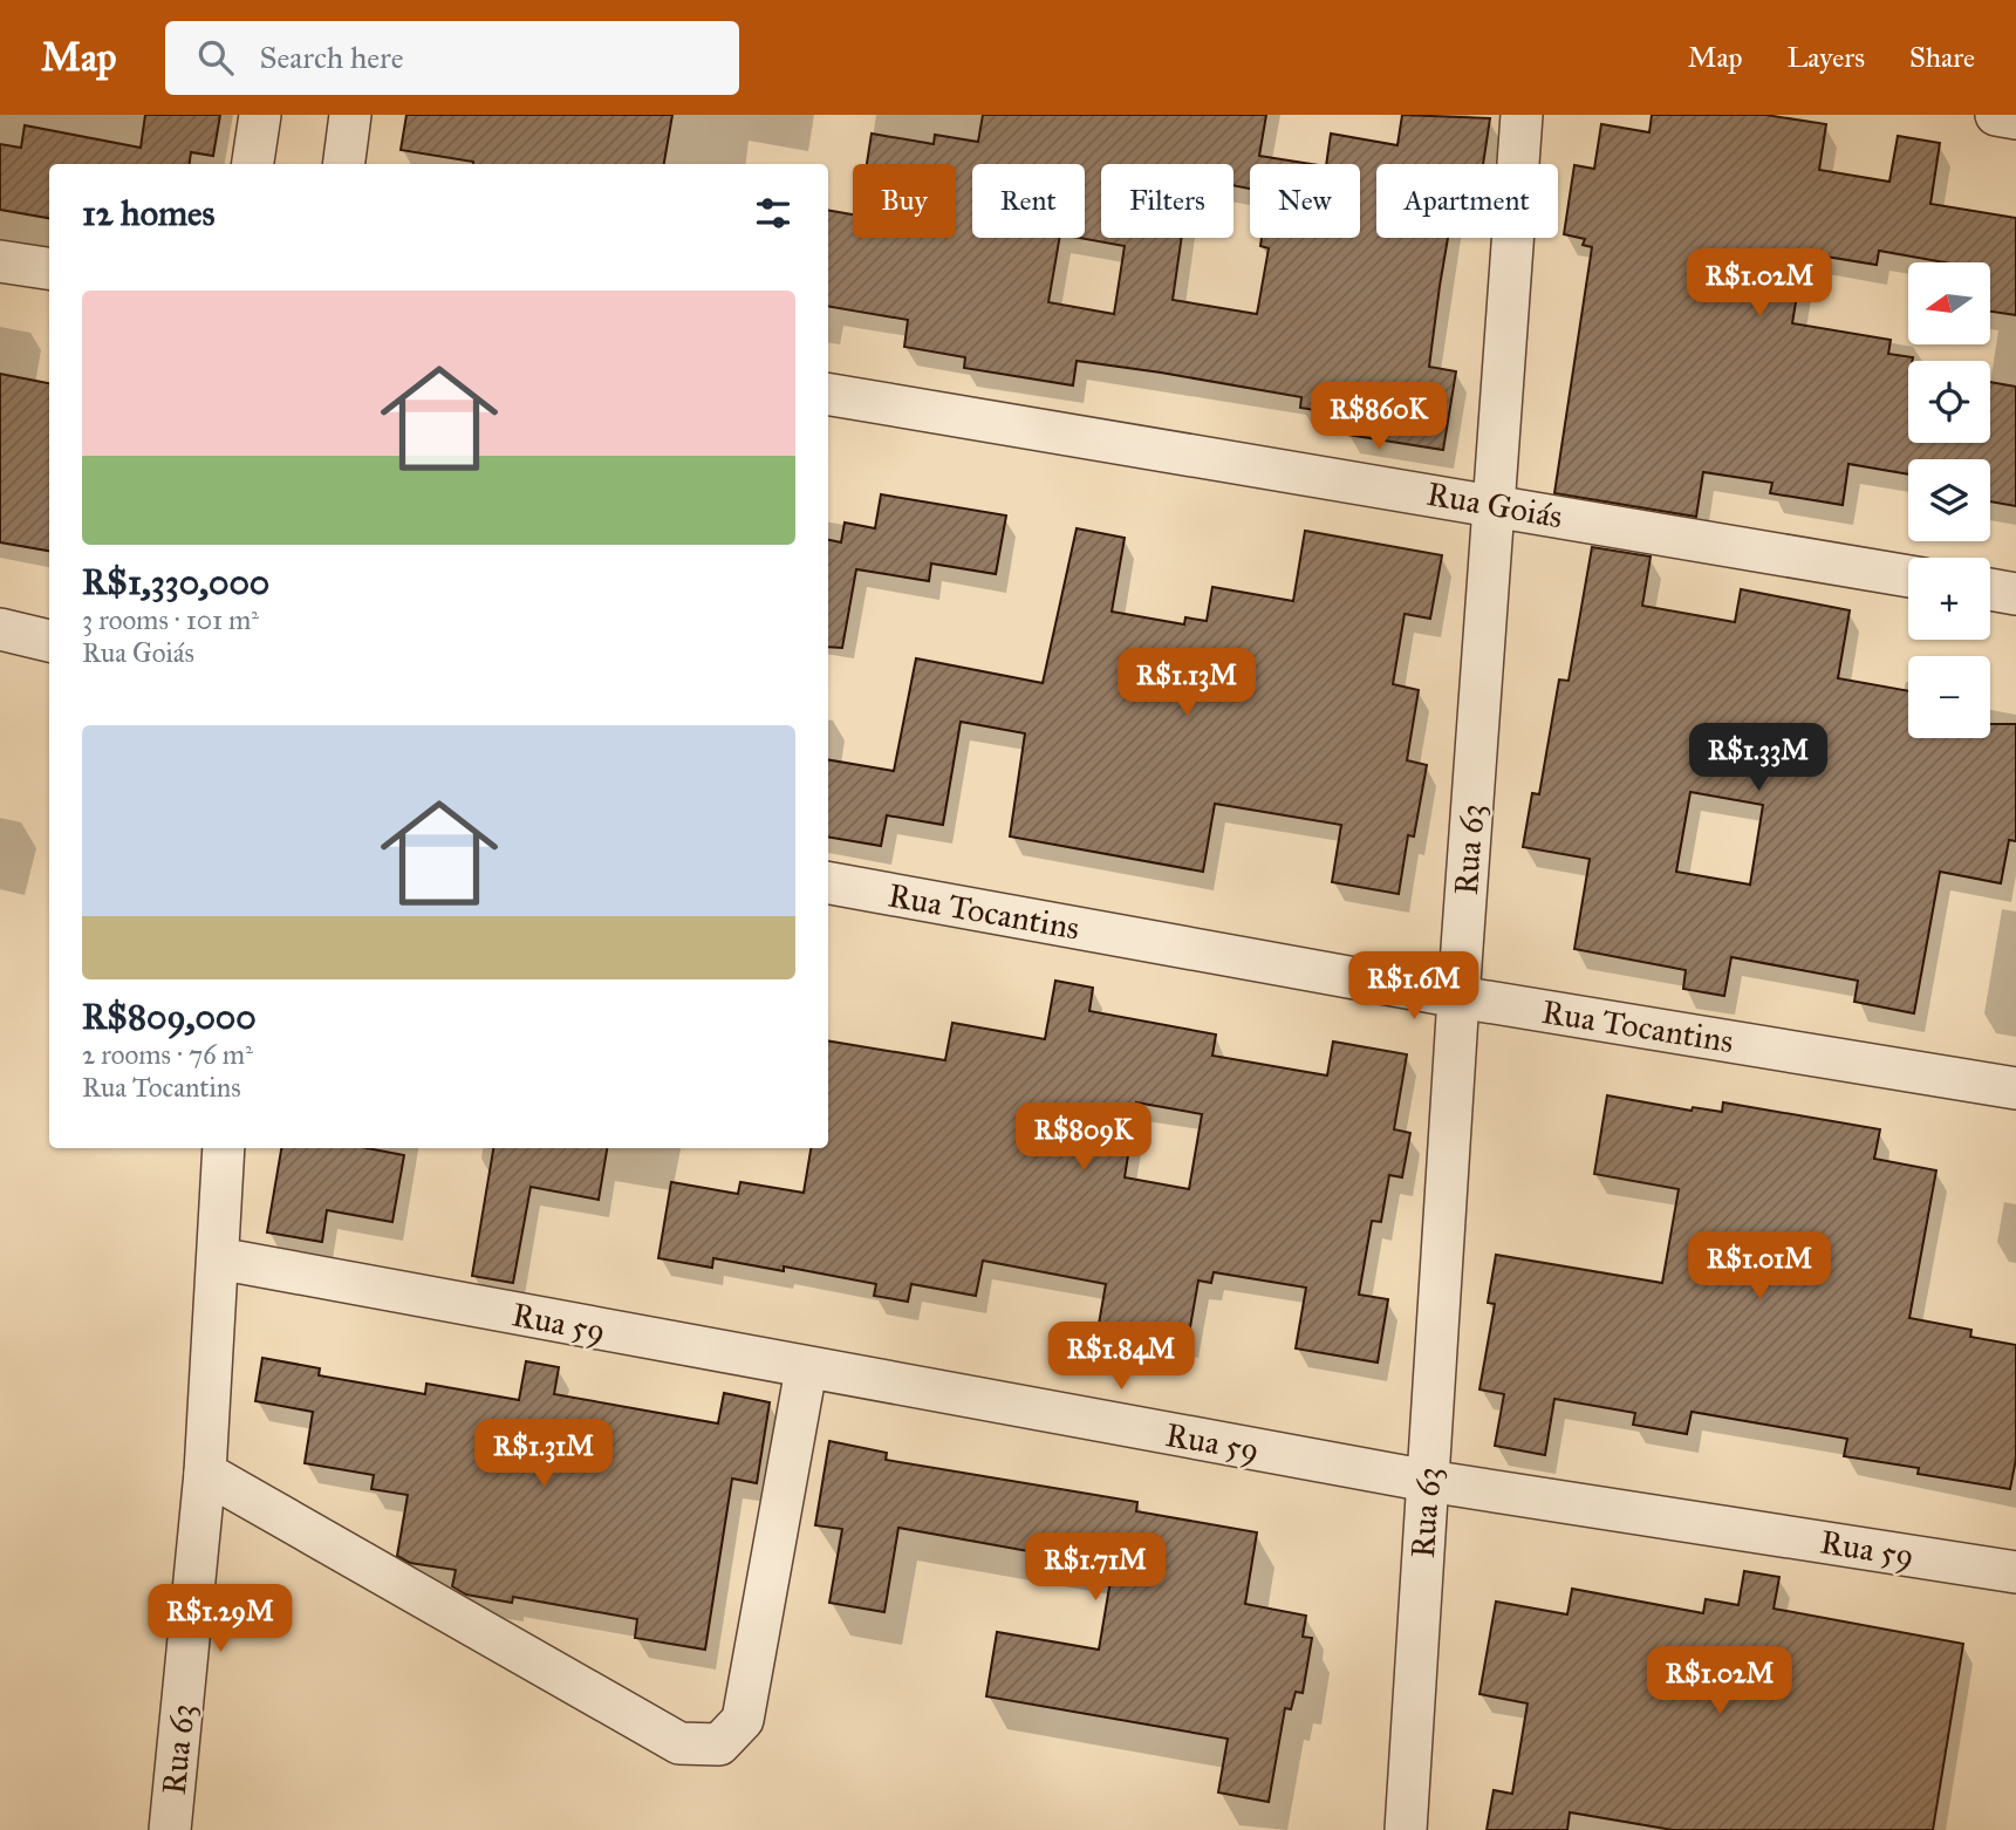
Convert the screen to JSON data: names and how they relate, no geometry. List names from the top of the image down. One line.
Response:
{"streets":{"street":["Rua Goiás","Rua 63","Rua Tocantins","Rua 59"]},"crossings":[["Rua Goiás","Rua 63"],["Rua 63","Rua Tocantins"],["Rua 63","Rua 59"]],"north":"left","page":{"header":"Map","search":"Search here","nav":["Map","Layers","Share"],"chip":["Buy","Rent","Filters","New","Apartment"],"heading":"12 homes","price":["R$1.02M","R$860K","R$1.13M","R$1.33M","R$1.6M","R$809K","R$1.01M","R$1.84M","R$1.31M","R$1.71M","R$1.29M","R$1.02M"],"map_buttons":["+","−"],"list":[{"name":"R$1,330,000","note":"3 rooms · 101 m² · Rua Goiás"},{"name":"R$809,000","note":"2 rooms · 76 m² · Rua Tocantins"}]}}
